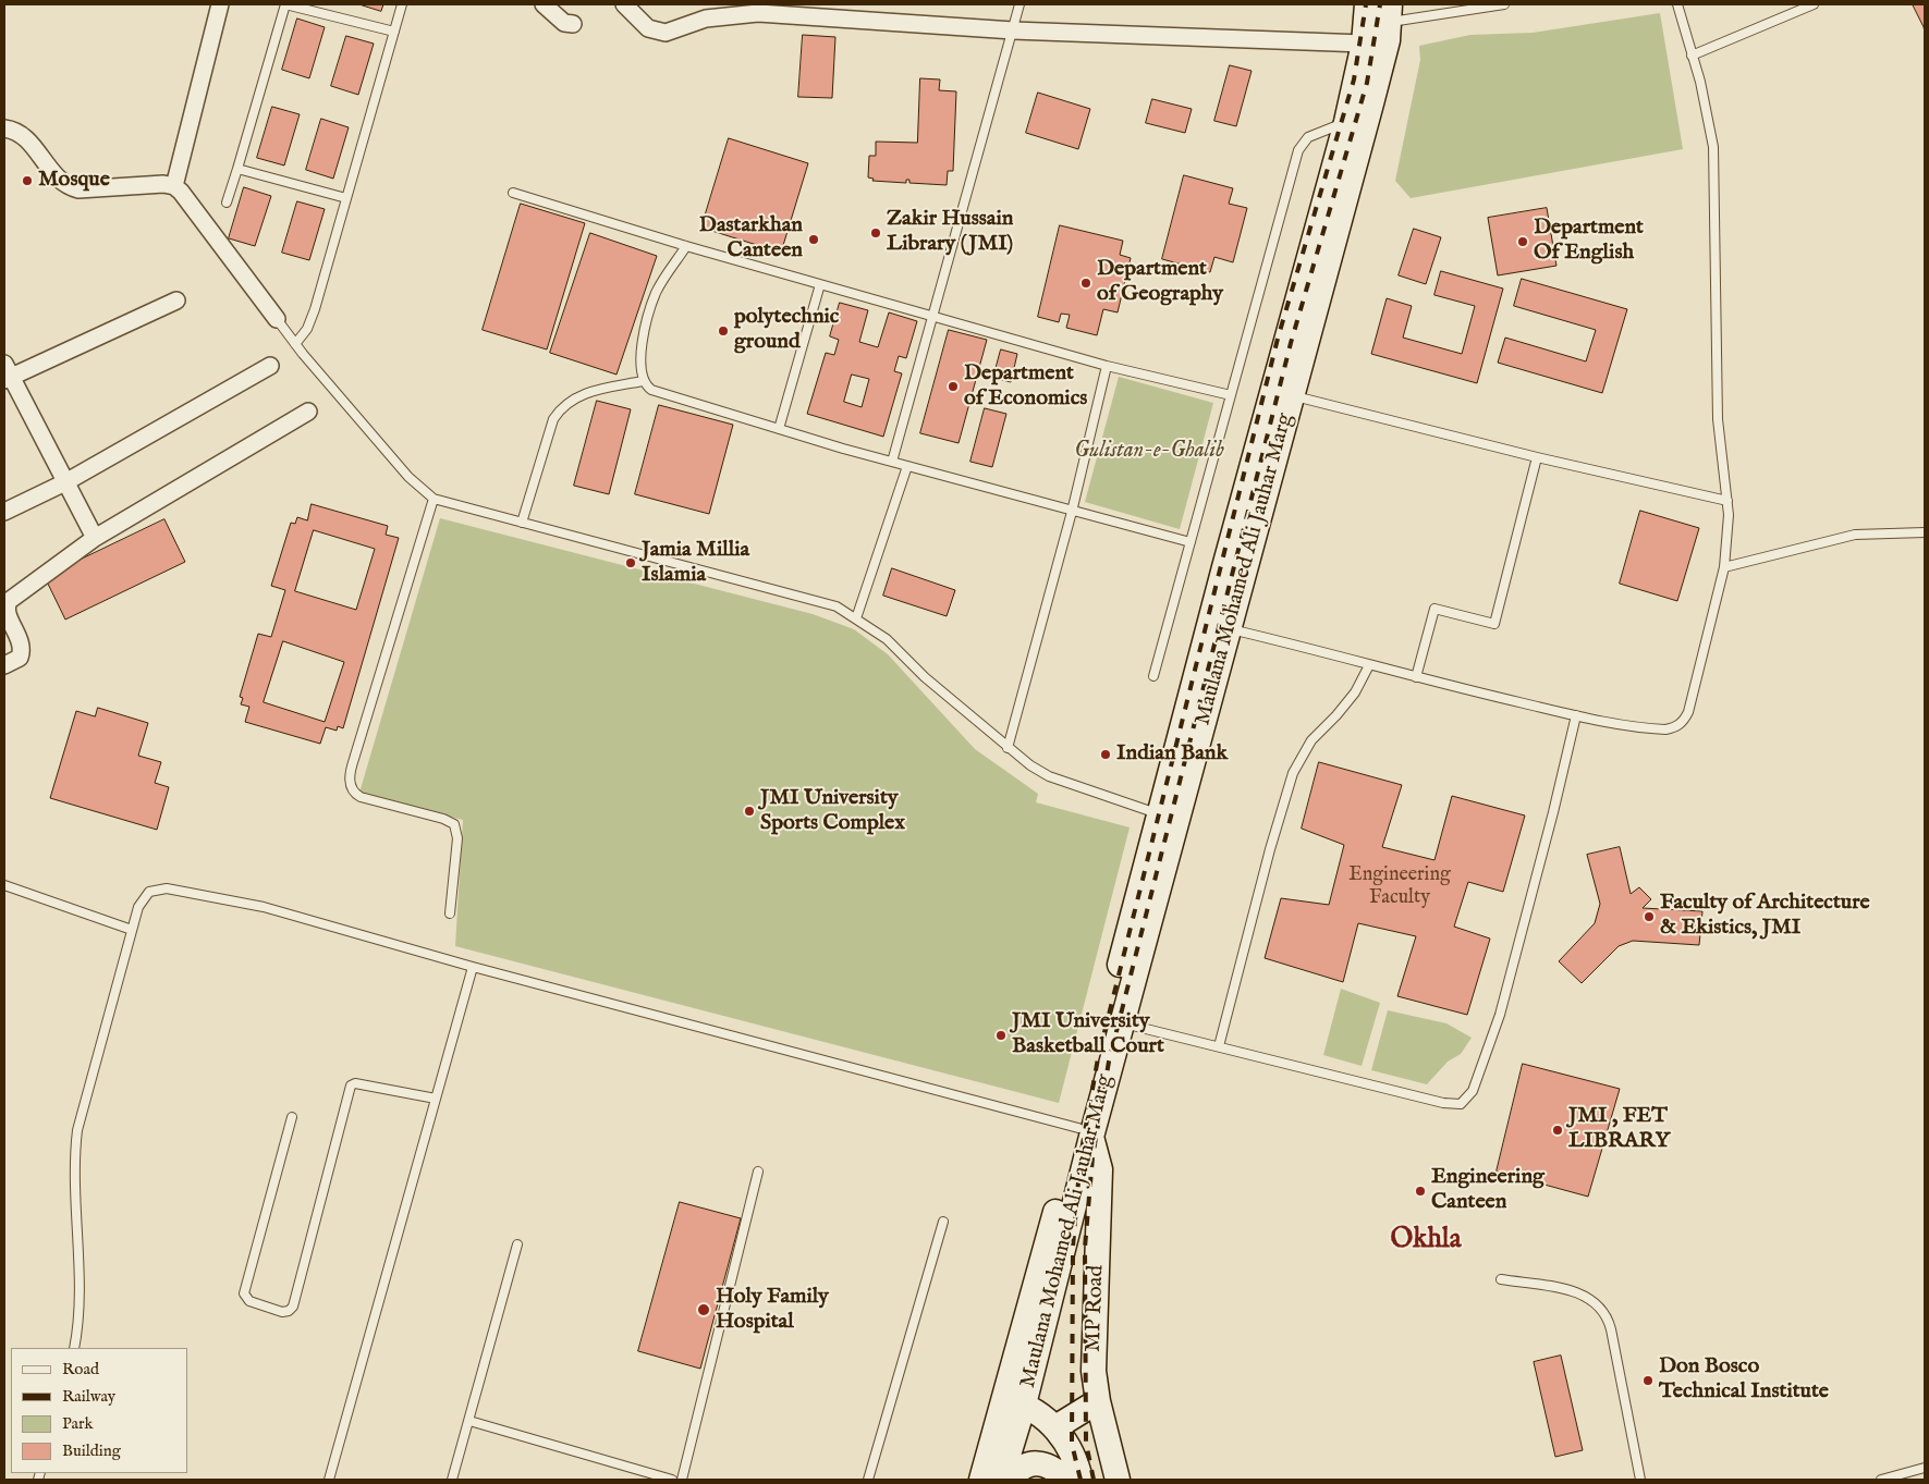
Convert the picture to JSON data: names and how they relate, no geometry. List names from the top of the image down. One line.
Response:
{"streets":{"main road":["Maulana Mohamed Ali Jauhar Marg","MP Road"]},"crossings":[["Maulana Mohamed Ali Jauhar Marg","MP Road"]],"districts":["Okhla"],"parks":["Gulistan-e-Ghalib"],"places":["Mosque","Zakir Hussain Library (JMI)","Dastarkhan Canteen","Department Of English","Department of Geography","polytechnic ground","Department of Economics","Jamia Millia Islamia","Indian Bank","JMI University Sports Complex","Faculty of Architecture & Ekistics, JMI","JMI University Basketball Court","JMI , FET LIBRARY","Engineering Canteen","Holy Family Hospital","Don Bosco Technical Institute"],"house_numbers":["Engineering Faculty"],"legend":["Road","Railway","Park","Building"]}
